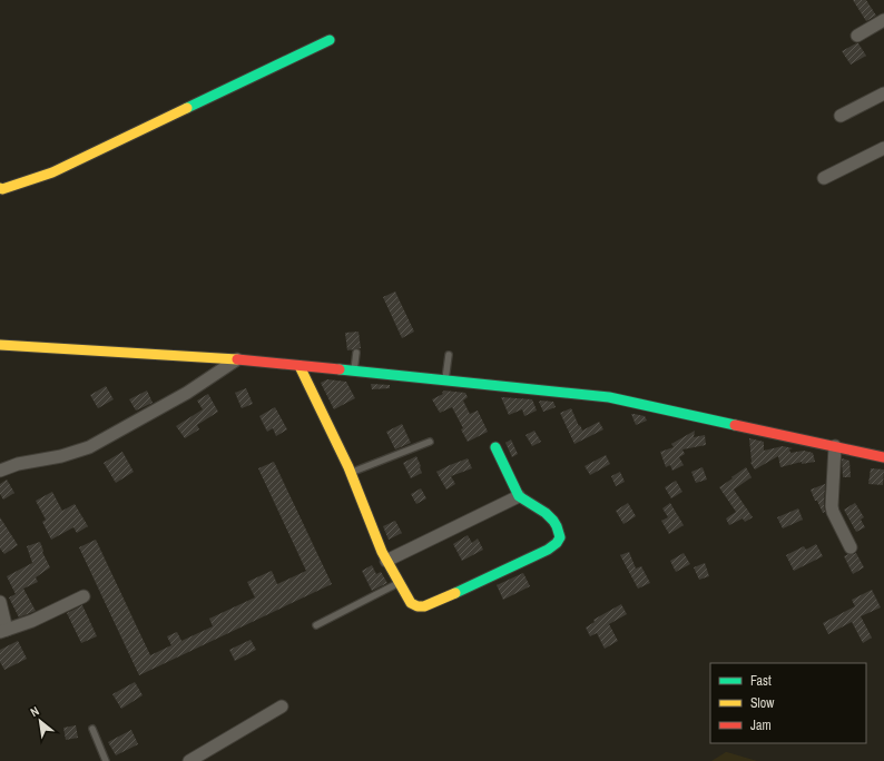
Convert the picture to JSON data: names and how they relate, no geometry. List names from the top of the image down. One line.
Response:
{"legend":["Fast","Slow","Jam"],"north":"top left"}
